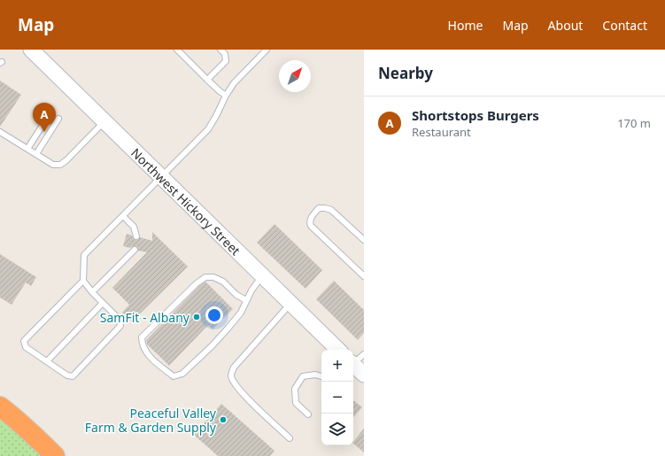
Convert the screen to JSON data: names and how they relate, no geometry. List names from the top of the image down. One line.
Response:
{"streets":{"street":["Northwest Hickory Street"]},"places":["SamFit - Albany","Peaceful Valley Farm & Garden Supply"],"north":"top right","page":{"header":"Map","nav":["Home","Map","About","Contact"],"heading":"Nearby","list":[{"mark":"A","name":"Shortstops Burgers","note":"Restaurant","value":"170 m"}],"pins":"A","map_buttons":["+","−"]}}
